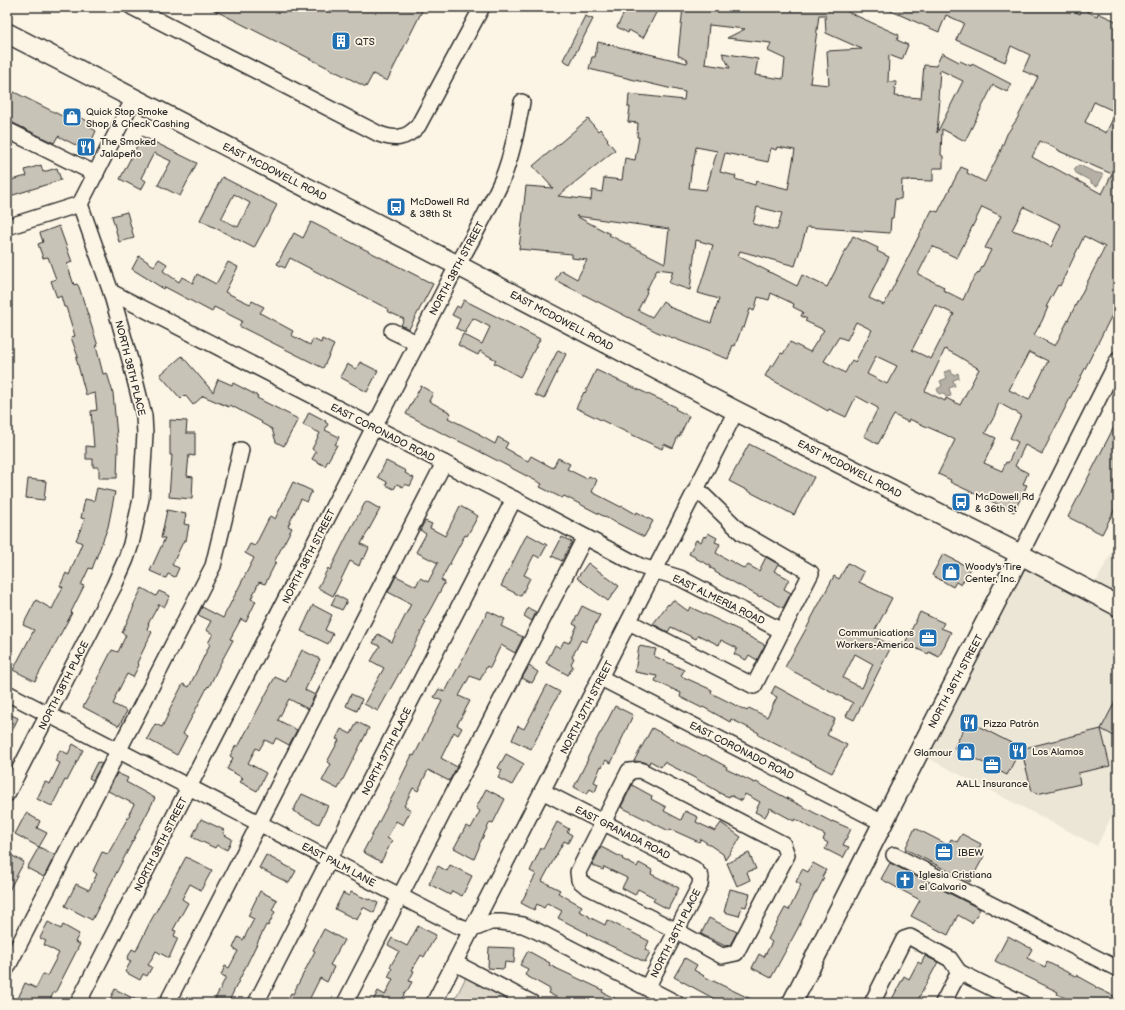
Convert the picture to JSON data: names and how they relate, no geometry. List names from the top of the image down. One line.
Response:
{"streets":{"main road":["EAST MCDOWELL ROAD","NORTH 36TH STREET"],"street":["NORTH 38TH STREET","NORTH 38TH PLACE","EAST CORONADO ROAD","EAST ALMERIA ROAD","NORTH 37TH STREET","NORTH 37TH PLACE","EAST GRANADA ROAD","EAST PALM LANE","NORTH 36TH PLACE"]},"crossings":[["EAST MCDOWELL ROAD","NORTH 38TH STREET"],["EAST MCDOWELL ROAD","NORTH 36TH STREET"],["EAST MCDOWELL ROAD","NORTH 37TH STREET"],["NORTH 38TH STREET","EAST CORONADO ROAD"],["NORTH 38TH STREET","EAST PALM LANE"],["NORTH 38TH PLACE","EAST CORONADO ROAD"],["NORTH 38TH PLACE","EAST PALM LANE"],["EAST CORONADO ROAD","EAST ALMERIA ROAD"],["EAST CORONADO ROAD","NORTH 36TH STREET"],["EAST CORONADO ROAD","NORTH 37TH STREET"],["EAST CORONADO ROAD","NORTH 37TH PLACE"],["EAST ALMERIA ROAD","NORTH 37TH STREET"],["NORTH 37TH STREET","EAST GRANADA ROAD"],["NORTH 37TH STREET","EAST PALM LANE"],["NORTH 37TH PLACE","EAST PALM LANE"],["EAST GRANADA ROAD","NORTH 36TH PLACE"]],"places":{"building":["QTS"],"shop":["Quick Stop Smoke Shop & Check Cashing","Woody's Tire Center, Inc.","Glamour"],"restaurant":["The Smoked Jalapeño","Pizza Patrón","Los Alamos"],"bus stop":["McDowell Rd & 38th St","McDowell Rd & 36th St"],"office":["Communications Workers-America","AALL Insurance","IBEW"],"church":["Iglesia Cristiana el Calvario"]}}
